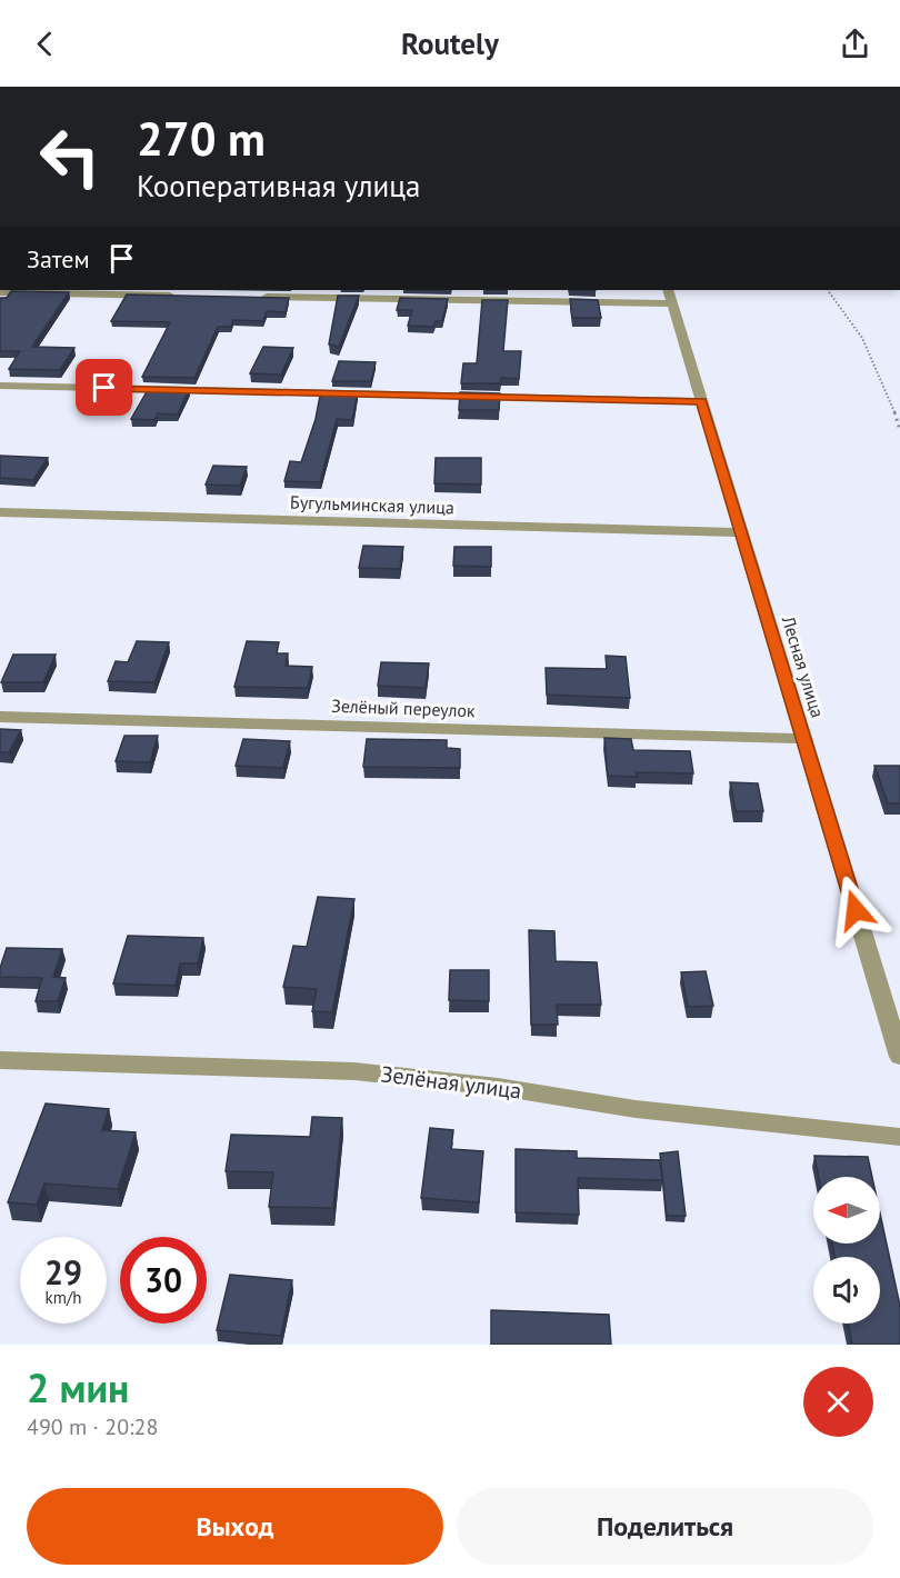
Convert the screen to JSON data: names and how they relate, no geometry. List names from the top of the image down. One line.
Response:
{"streets":{"street":["Бугульминская улица","Лесная улица","Зелёный переулок","Зелёная улица"]},"crossings":[["Бугульминская улица","Лесная улица"],["Лесная улица","Зелёный переулок"]],"north":"left","page":{"header":"Routely","turn":["270 m","Кооперативная улица"],"then":"Затем","speed":"29 km/h","limit":"30","heading":["2 мин","490 m · 20:28"],"buttons":["Выход","Поделиться"]}}
